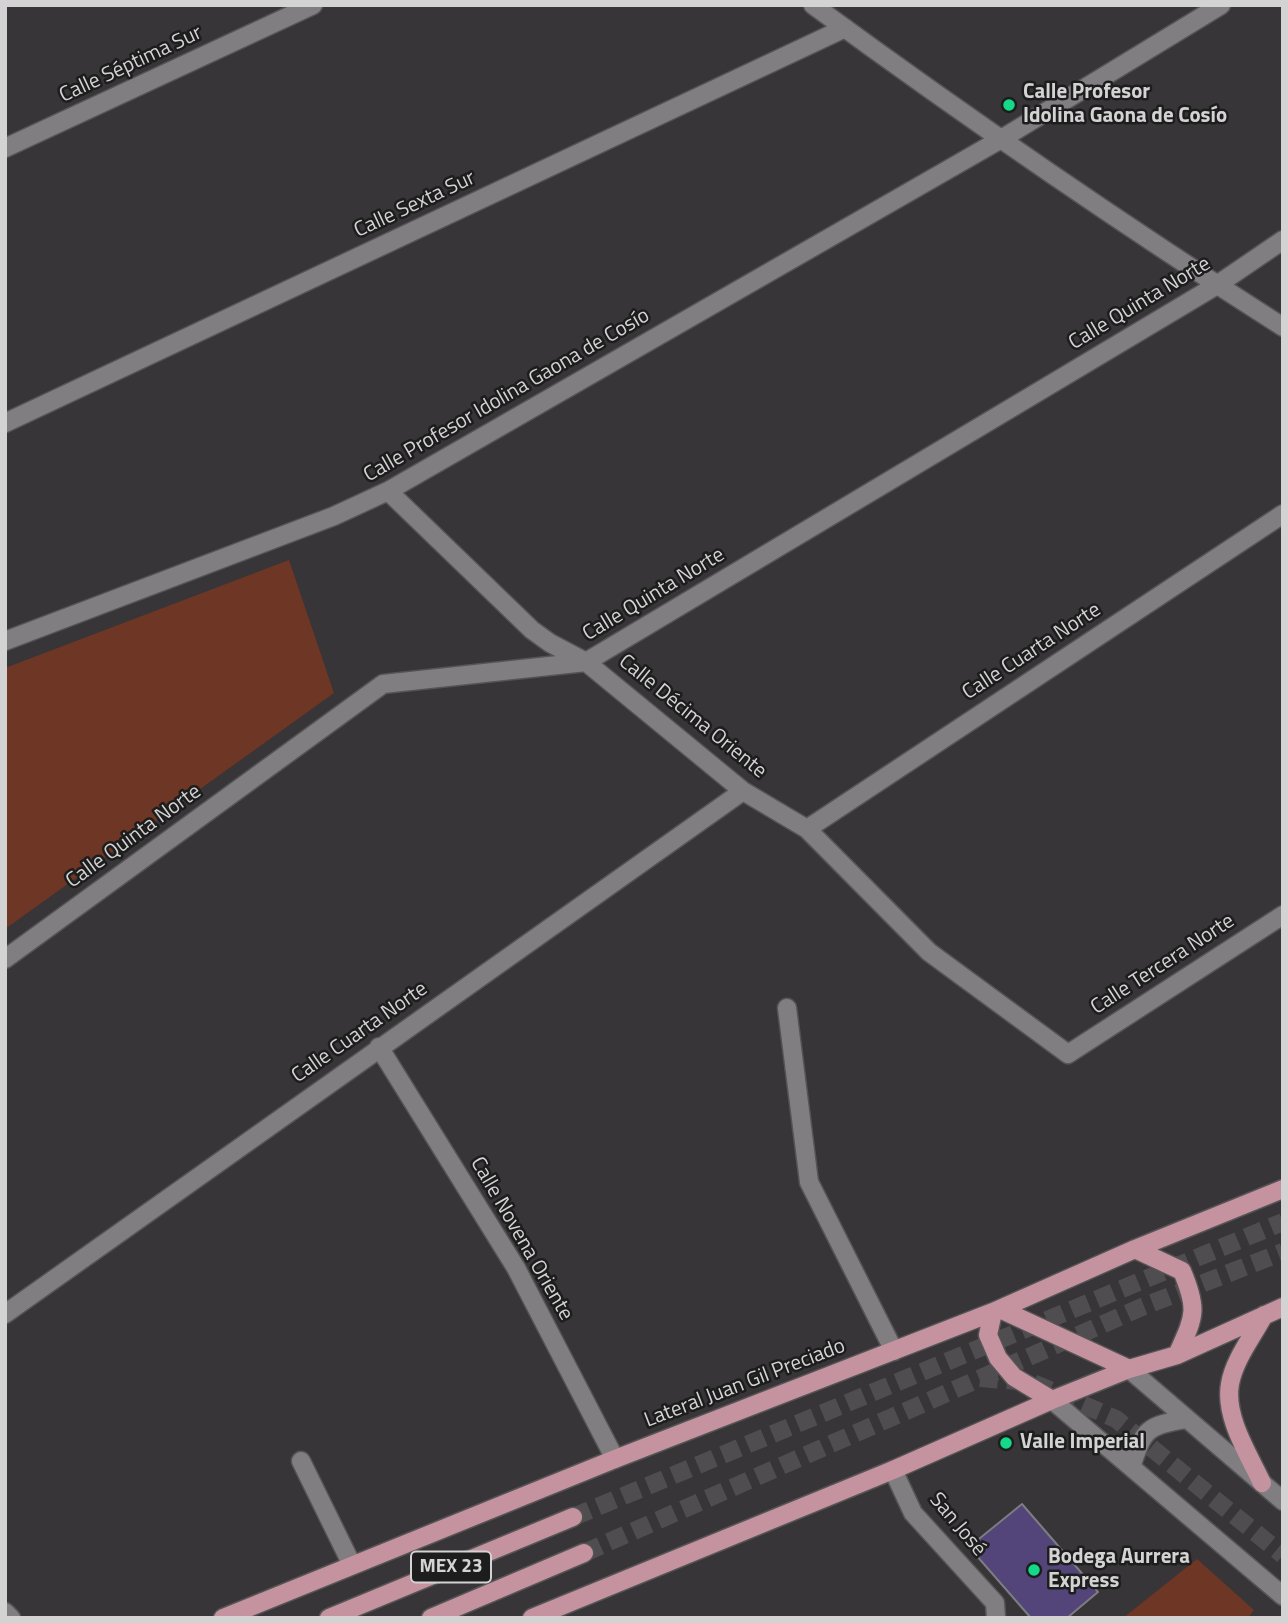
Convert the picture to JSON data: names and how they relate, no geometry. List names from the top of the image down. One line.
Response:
{"streets":{"main road":["Lateral Juan Gil Preciado","MEX 23"],"street":["Calle Séptima Sur","Calle Sexta Sur","Calle Quinta Norte","Calle Profesor Idolina Gaona de Cosío","Calle Cuarta Norte","Calle Décima Oriente","Calle Tercera Norte","Calle Novena Oriente","San José"]},"crossings":[["Calle Quinta Norte","Calle Décima Oriente"],["Calle Profesor Idolina Gaona de Cosío","Calle Décima Oriente"],["Calle Cuarta Norte","Calle Décima Oriente"],["Calle Cuarta Norte","Calle Novena Oriente"],["Calle Décima Oriente","Calle Tercera Norte"],["Calle Novena Oriente","Lateral Juan Gil Preciado"]],"places":["Calle Profesor Idolina Gaona de Cosío","Valle Imperial","Bodega Aurrera Express"]}
